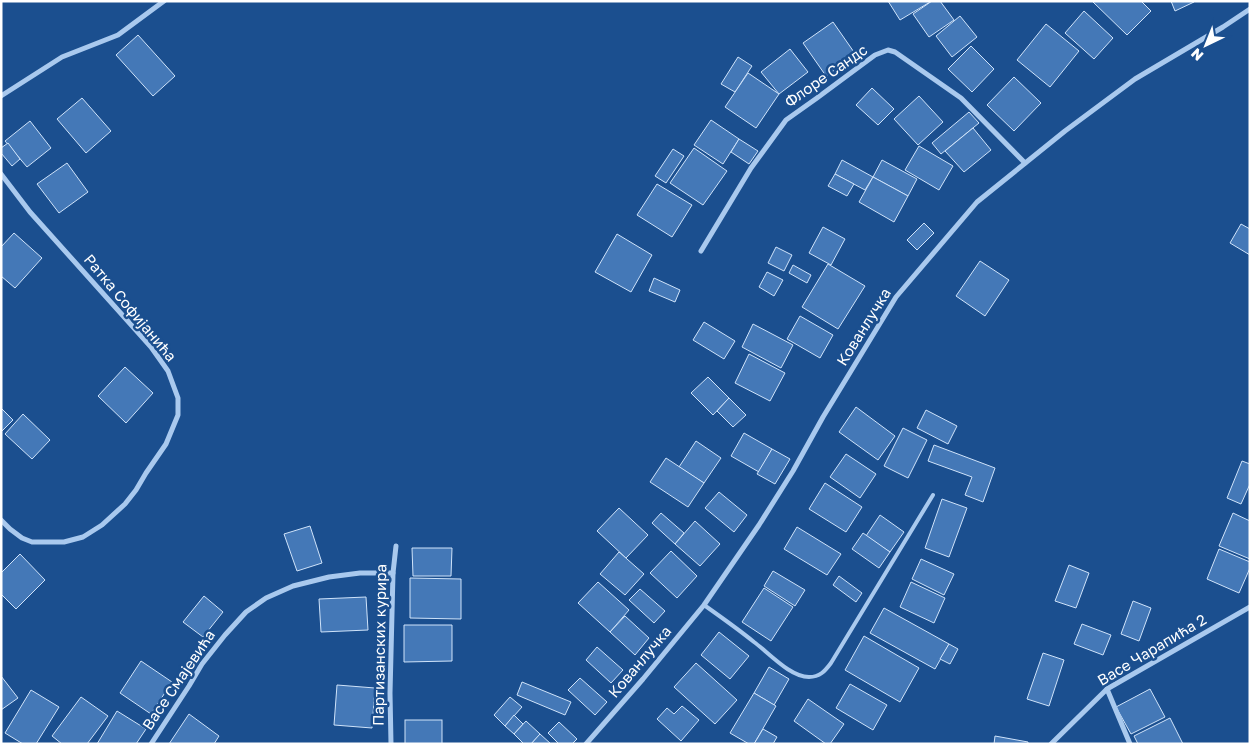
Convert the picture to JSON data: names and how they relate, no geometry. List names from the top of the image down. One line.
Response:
{"streets":{"street":["Флоре Сандс","Ратка Софијанића","Кованлучка","Партизанских курира","Васе Чарапића 2","Васе Смајевића"]},"crossings":[["Флоре Сандс","Кованлучка"],["Партизанских курира","Васе Смајевића"]],"north":"bottom left"}
